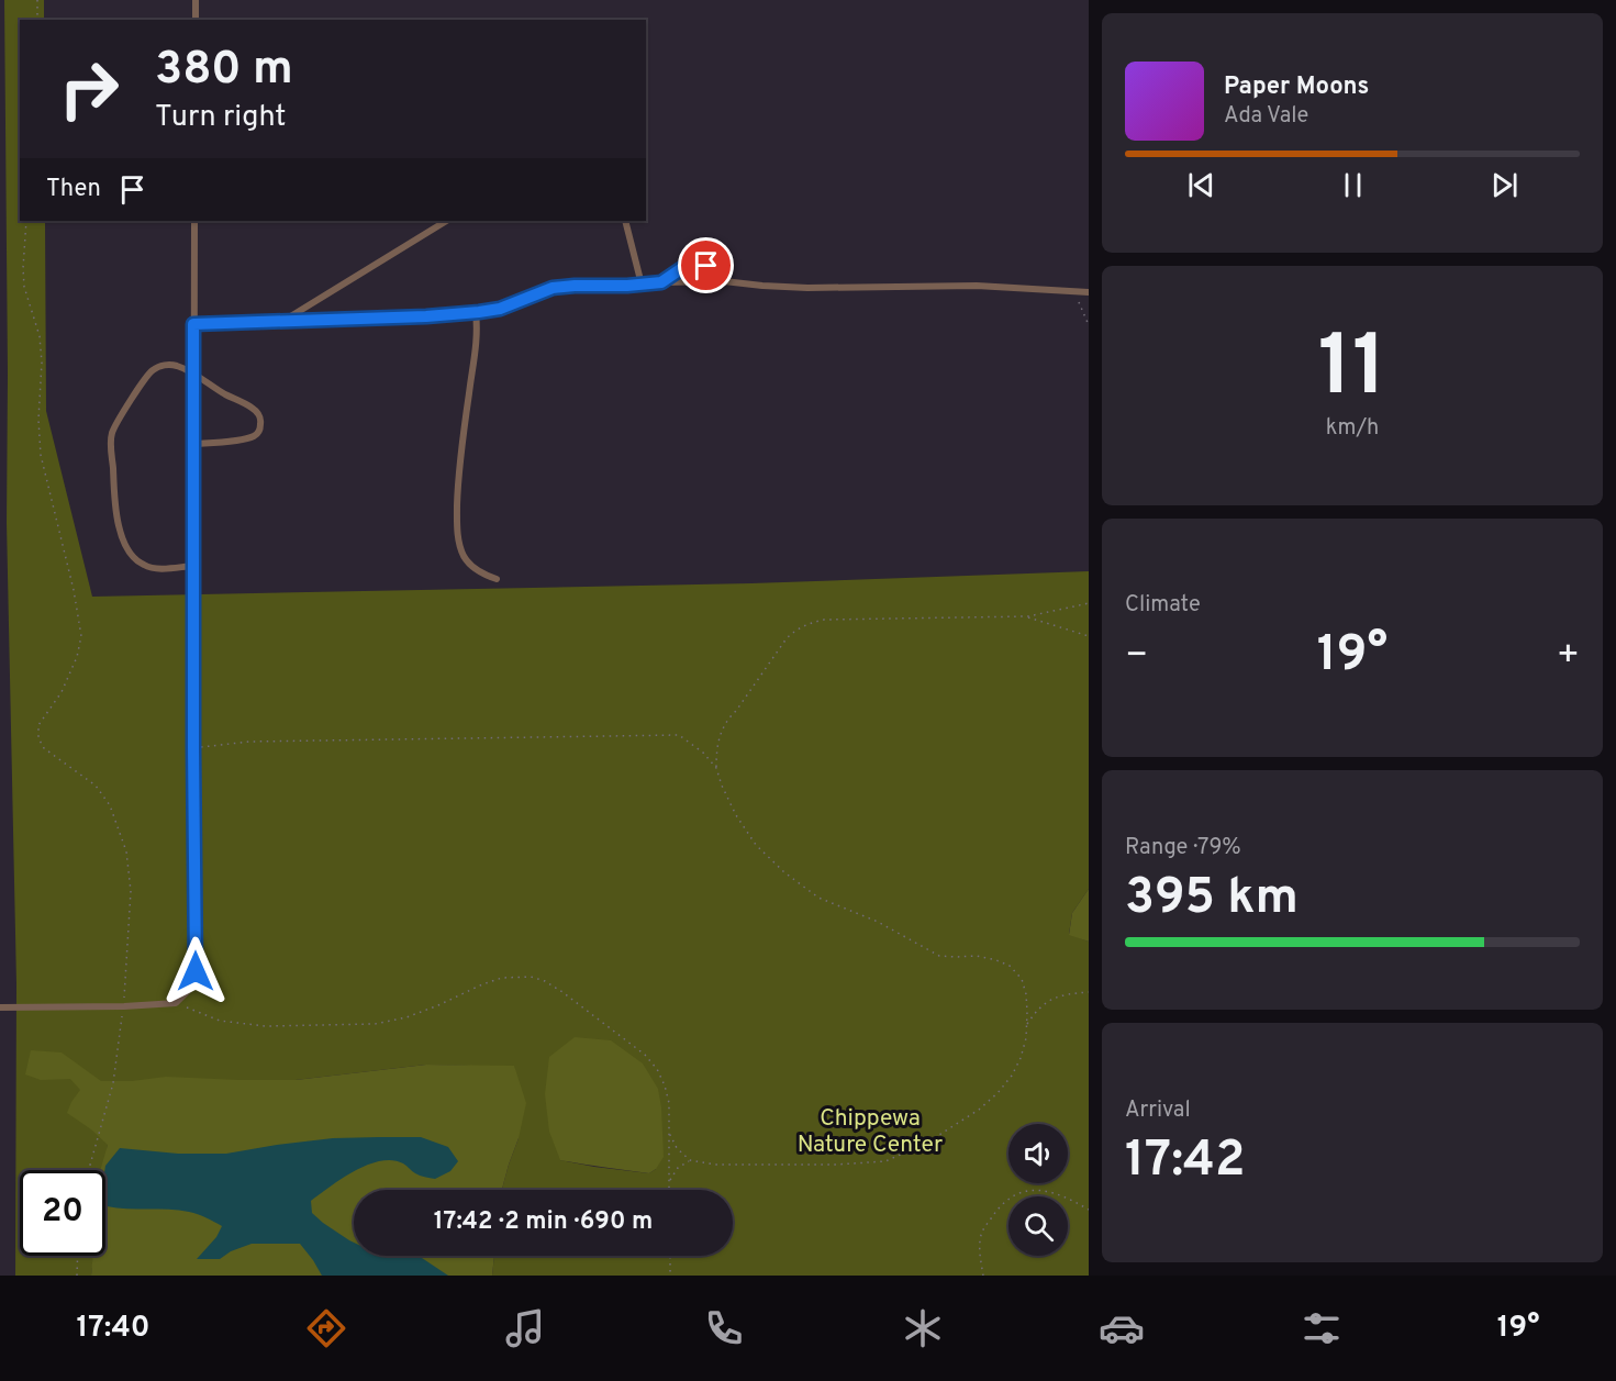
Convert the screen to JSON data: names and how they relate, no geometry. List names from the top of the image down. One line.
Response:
{"parks":["Chippewa Nature Center"],"page":{"turn":["380 m","Turn right"],"song":["Paper Moons","Ada Vale"],"then":"Then","tile":[["11","km/h"],"Climate",["Range · 79%","395 km"],["Arrival","17:42"]],"heat":["−","19°","+"],"limit":"20","trip":"17:42 · 2 min · 690 m","tabs":["17:40","19°"]}}
